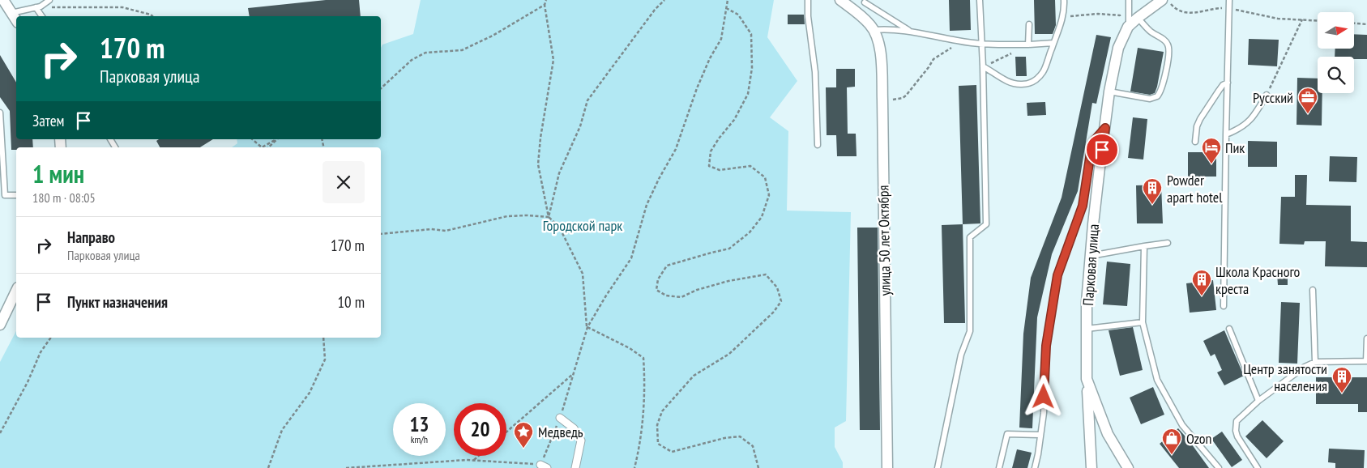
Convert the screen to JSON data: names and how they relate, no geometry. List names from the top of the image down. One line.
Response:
{"streets":{"street":["улица 50 лет Октября","Парковая улица"]},"parks":["Городской парк"],"places":{"office":["Русский"],"hotel":["Пик"],"building":["Powder apart hotel","Школа Красного креста","Центр занятости населения"],"place":["Медведь"],"shop":["Ozon"]},"north":"right","page":{"turn":["170 m","Парковая улица"],"then":"Затем","heading":["1 мин","180 m · 08:05"],"list":[{"name":"Направо","note":"Парковая улица","value":"170 m"},{"name":"Пункт назначения","value":"10 m"}],"speed":"13 km/h","limit":"20"}}
